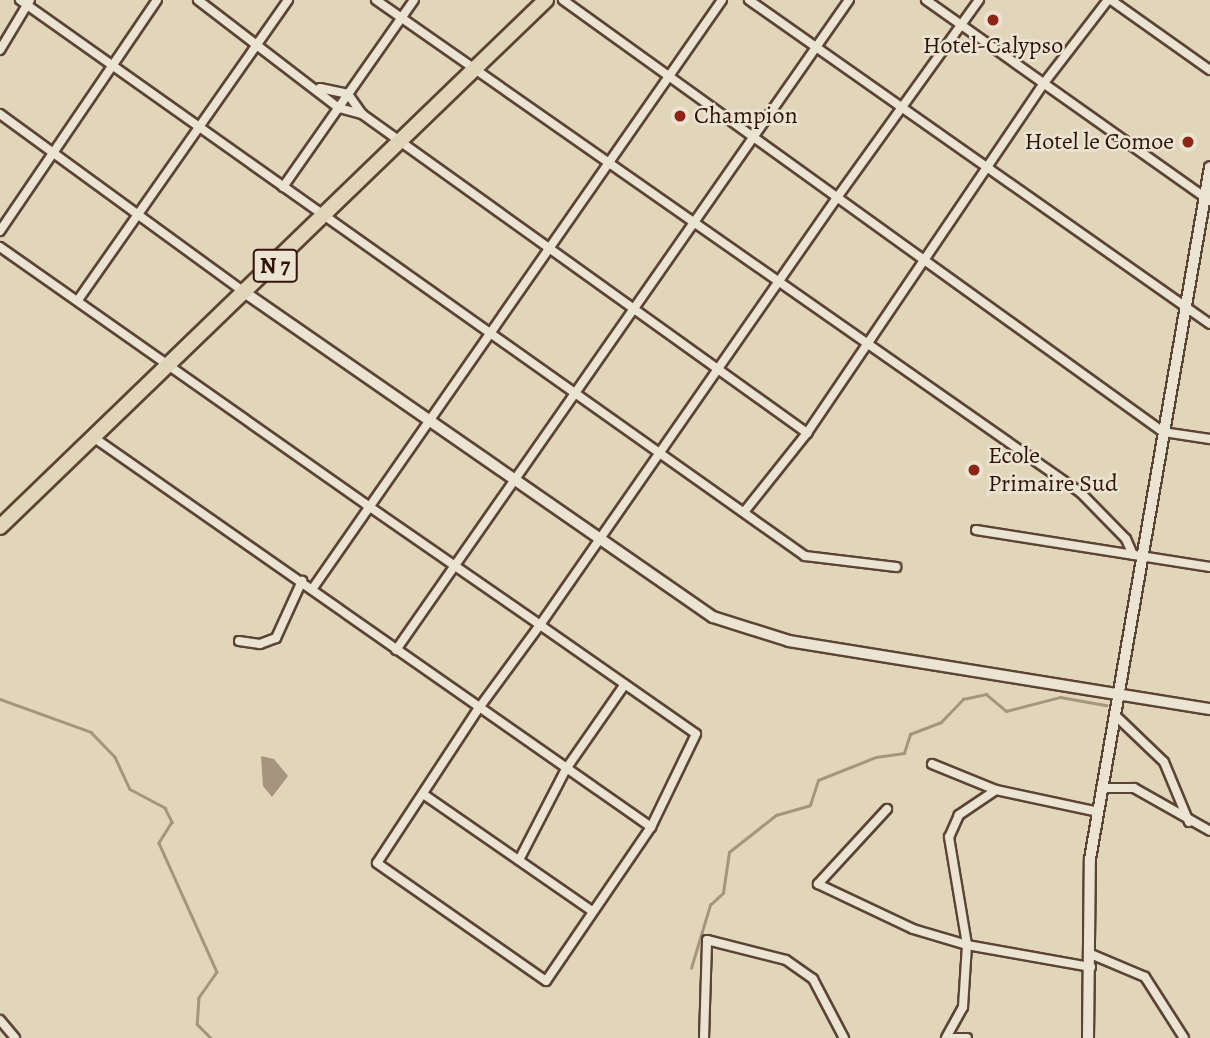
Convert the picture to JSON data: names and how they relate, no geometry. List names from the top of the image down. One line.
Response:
{"streets":{"highway":["N 7"]},"places":["Hotel-Calypso","Champion","Hotel le Comoe","Ecole Primaire Sud"]}
